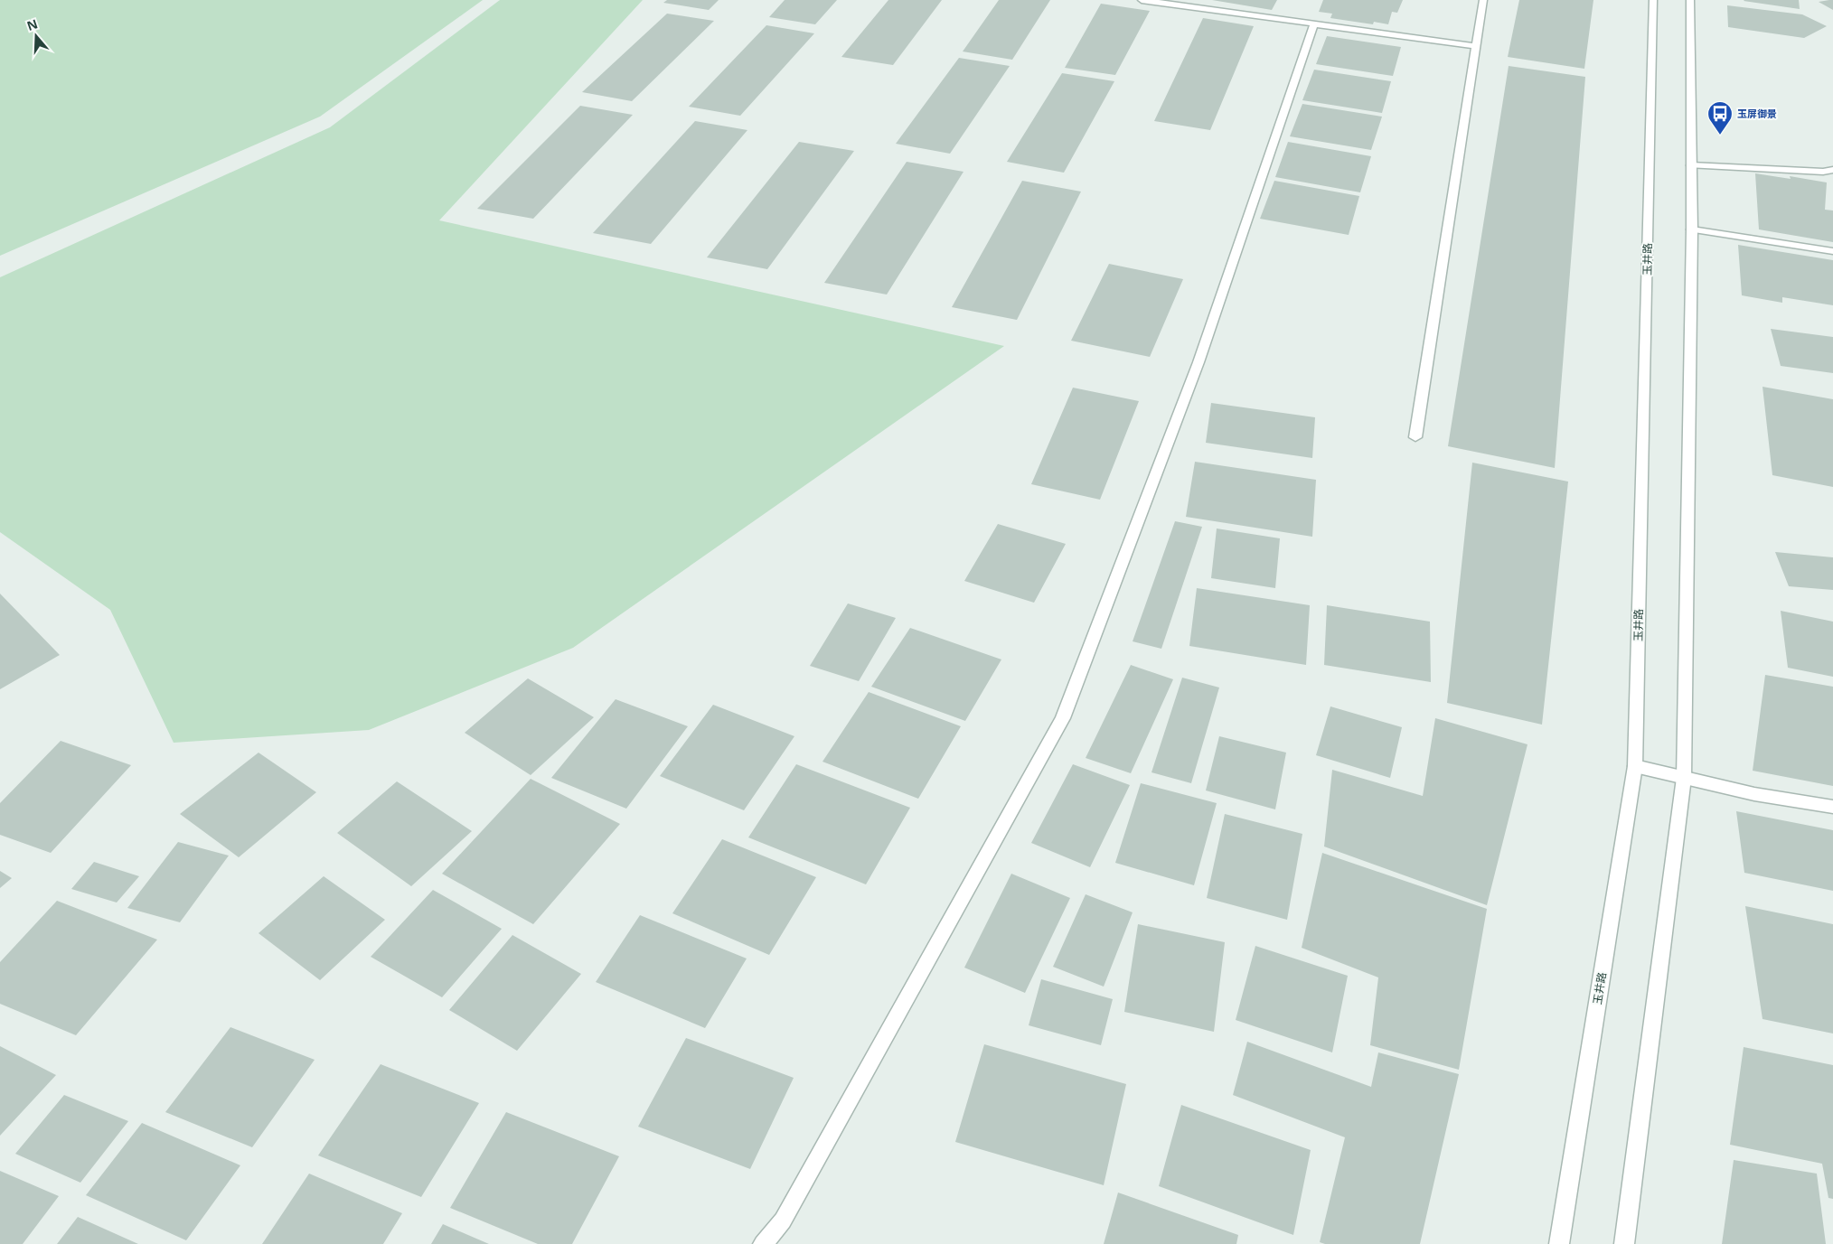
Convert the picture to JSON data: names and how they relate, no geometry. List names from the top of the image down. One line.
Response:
{"streets":{"street":["玉井路"]},"places":{"bus stop":["玉屏御景"]},"north":"top"}
